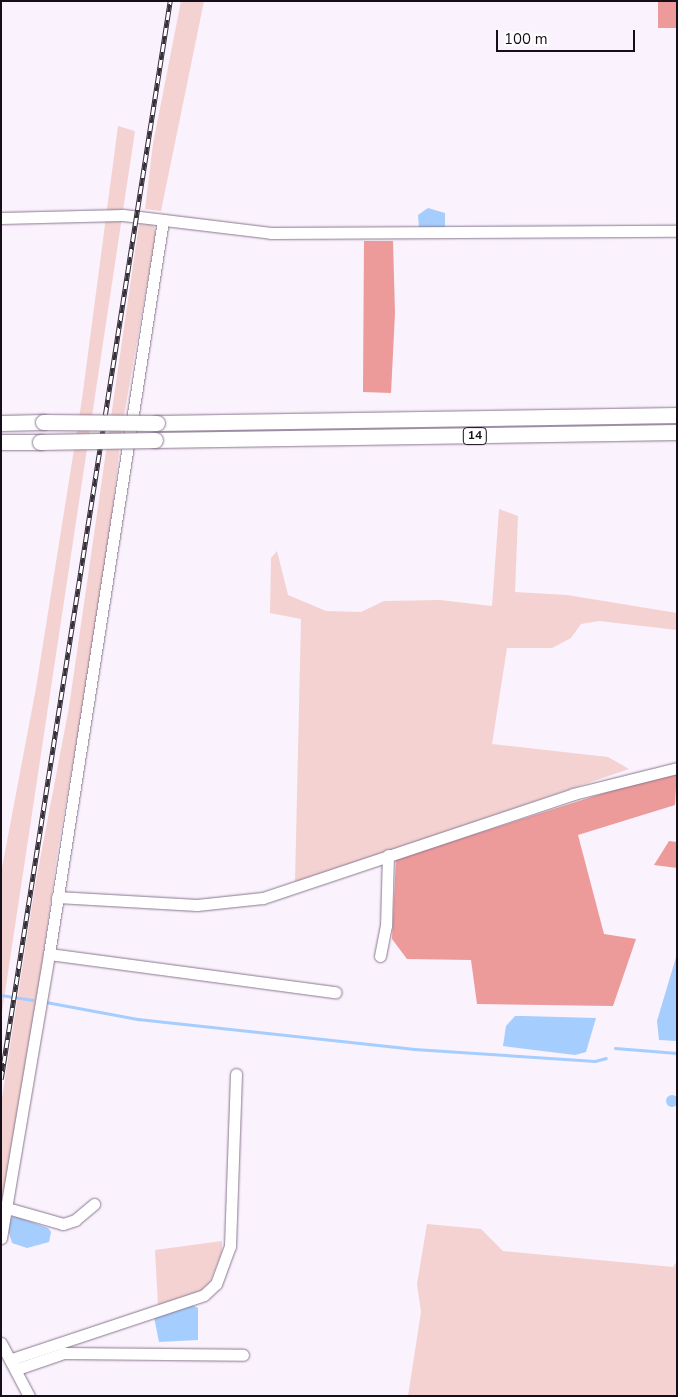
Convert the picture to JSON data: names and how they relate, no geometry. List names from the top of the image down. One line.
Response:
{"streets":{"main road":["14"]},"scale_bar":"100 m"}
